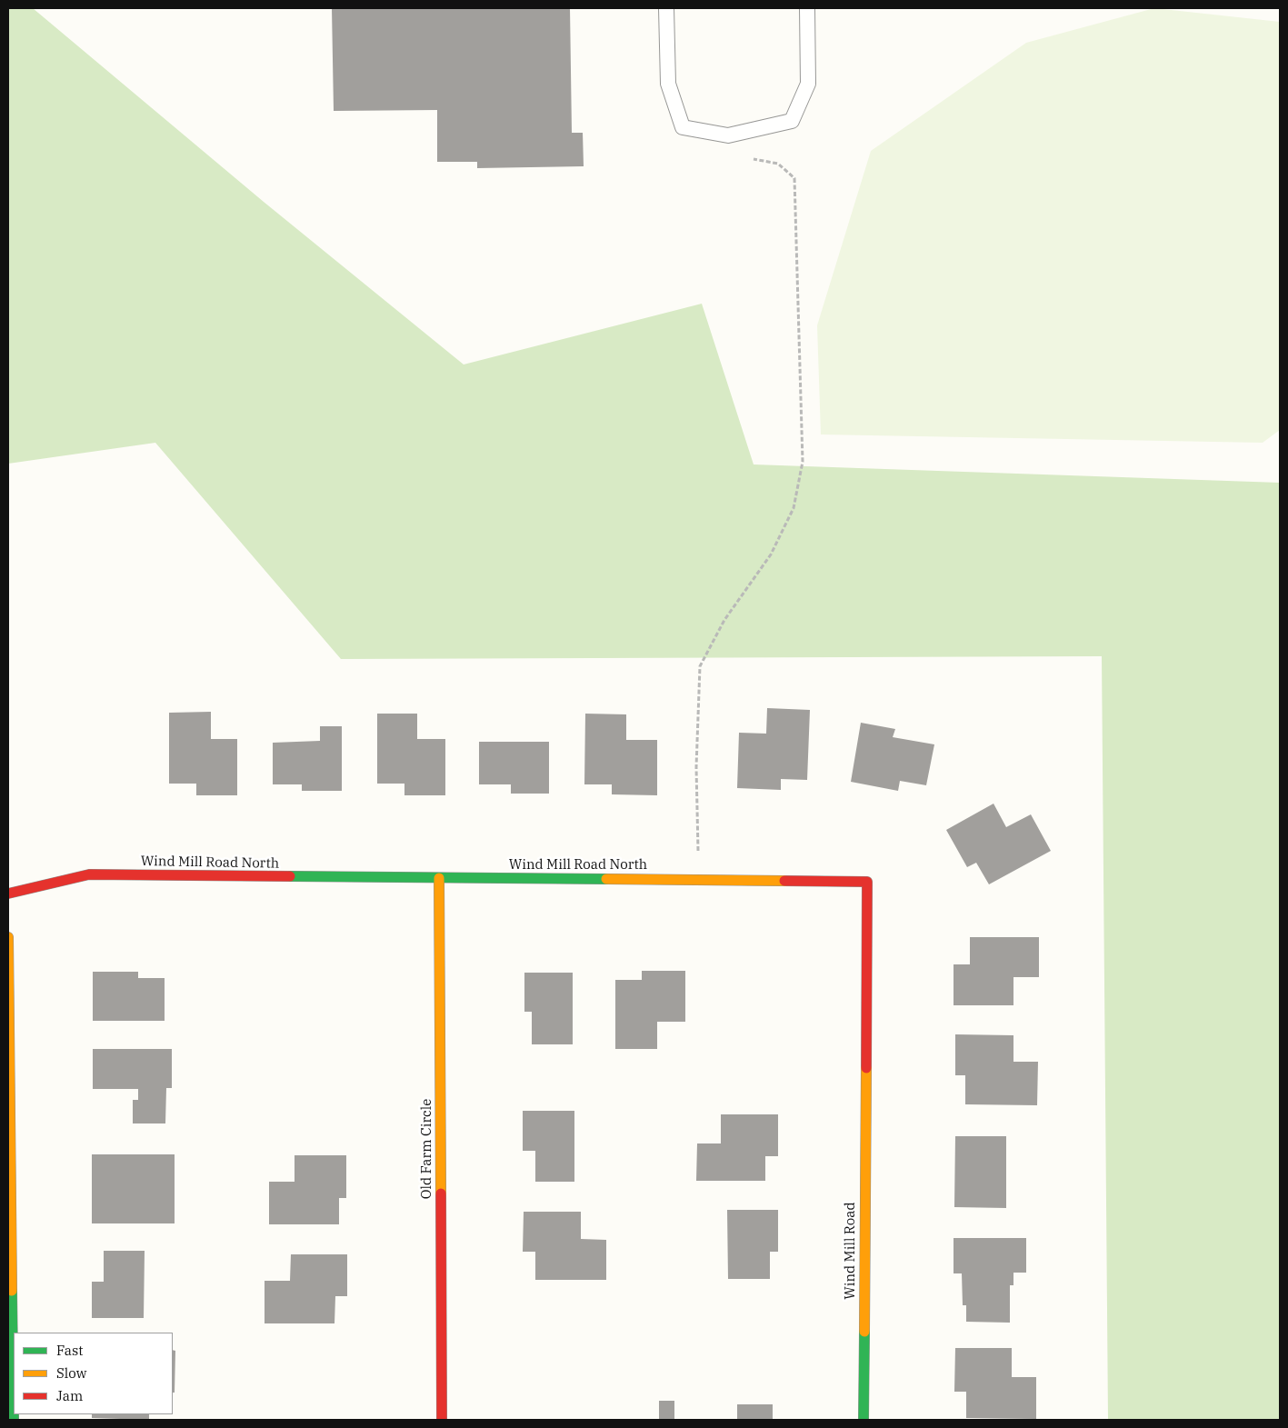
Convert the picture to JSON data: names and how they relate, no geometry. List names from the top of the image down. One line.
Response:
{"streets":{"street":["Wind Mill Road North","Old Farm Circle","Wind Mill Road"]},"crossings":[["Wind Mill Road North","Old Farm Circle"],["Wind Mill Road North","Wind Mill Road"]],"legend":["Fast","Slow","Jam"]}
